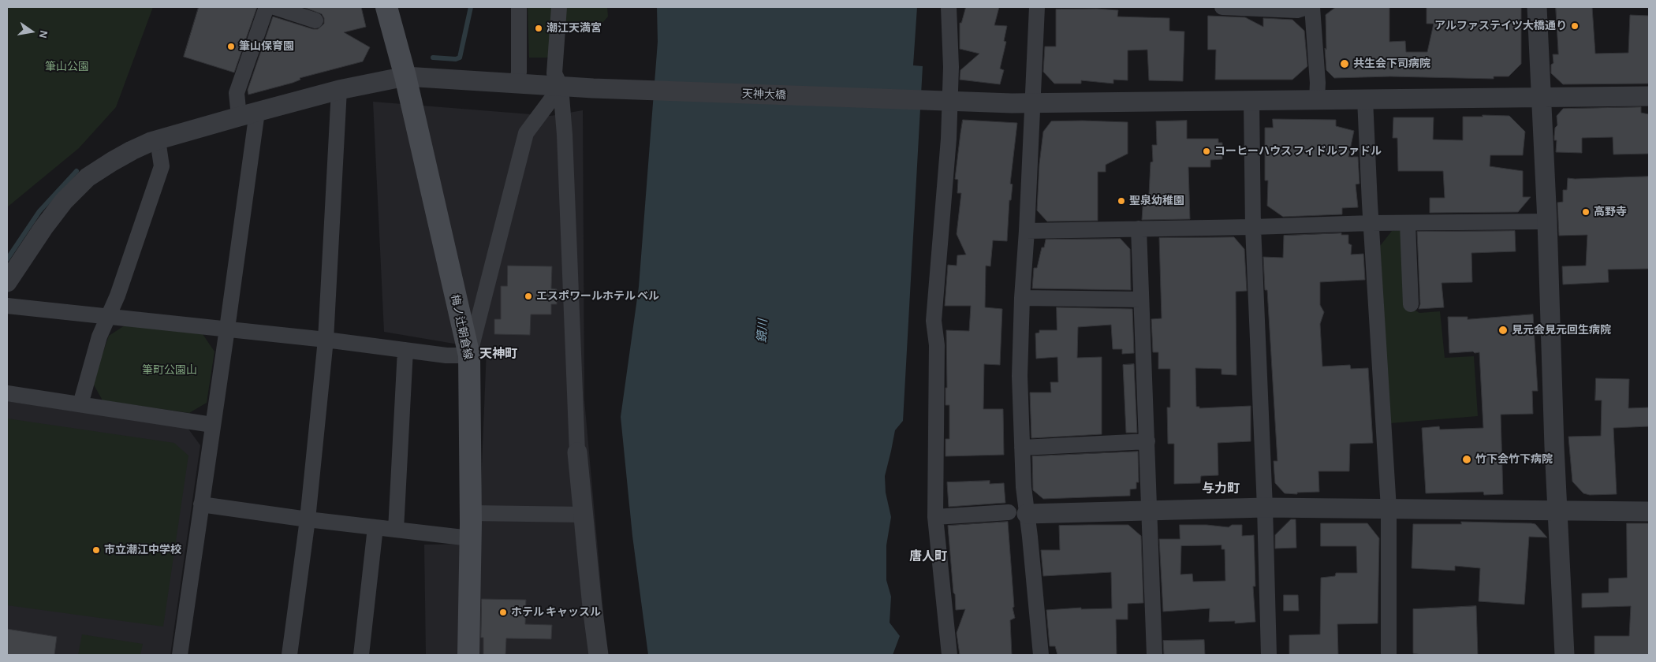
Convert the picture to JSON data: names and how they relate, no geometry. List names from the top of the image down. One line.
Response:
{"streets":{"main road":["梅ノ辻朝倉線"],"street":["天神大橋"]},"crossings":[["天神大橋","梅ノ辻朝倉線"]],"districts":["天神町","与力町","唐人町"],"water":["鏡川"],"parks":["筆山公園","筆町公園山"],"places":["アルファステイツ大橋通り","潮江天満宮","筆山保育園","共生会下司病院","コーヒーハウス フィドルファドル","聖泉幼稚園","高野寺","エスポワールホテル ベル","見元会見元回生病院","竹下会竹下病院","市立潮江中学校","ホテル キャッスル"],"north":"right"}
